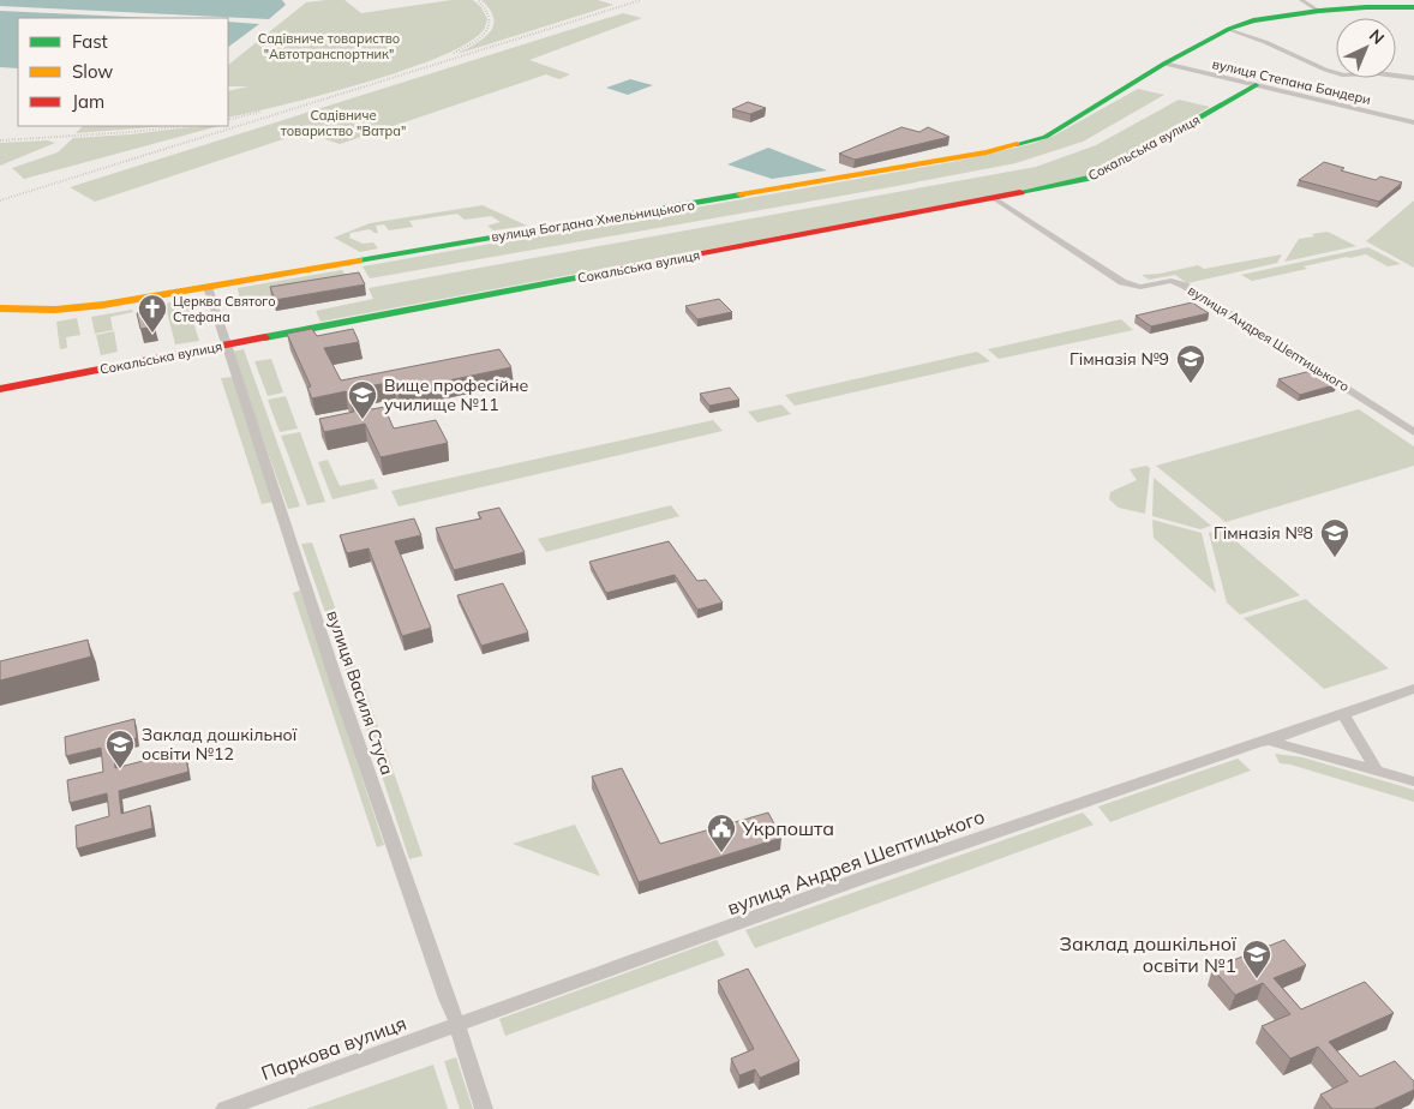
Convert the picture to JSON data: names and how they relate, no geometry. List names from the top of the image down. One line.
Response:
{"streets":{"street":["вулиця Степана Бандери","Сокальська вулиця","вулиця Богдана Хмельницького","вулиця Андрея Шептицького","вулиця Василя Стуса","Паркова вулиця"]},"crossings":[["вулиця Степана Бандери","Сокальська вулиця"],["вулиця Степана Бандери","вулиця Богдана Хмельницького"],["Сокальська вулиця","вулиця Андрея Шептицького"],["Сокальська вулиця","вулиця Василя Стуса"],["вулиця Богдана Хмельницького","вулиця Василя Стуса"],["вулиця Андрея Шептицького","вулиця Василя Стуса"],["вулиця Андрея Шептицького","Паркова вулиця"],["вулиця Василя Стуса","Паркова вулиця"]],"parks":["Садівниче товариство \"Автотранспортник\"","Садівниче товариство \"Ватра\""],"places":{"church":["Церква Святого Стефана"],"school or university":["Гімназія №9","Вище професійне училище №11","Гімназія №8","Заклад дошкільної освіти №12","Заклад дошкільної освіти №1"],"public building":["Укрпошта"]},"legend":["Fast","Slow","Jam"],"north":"top right"}
